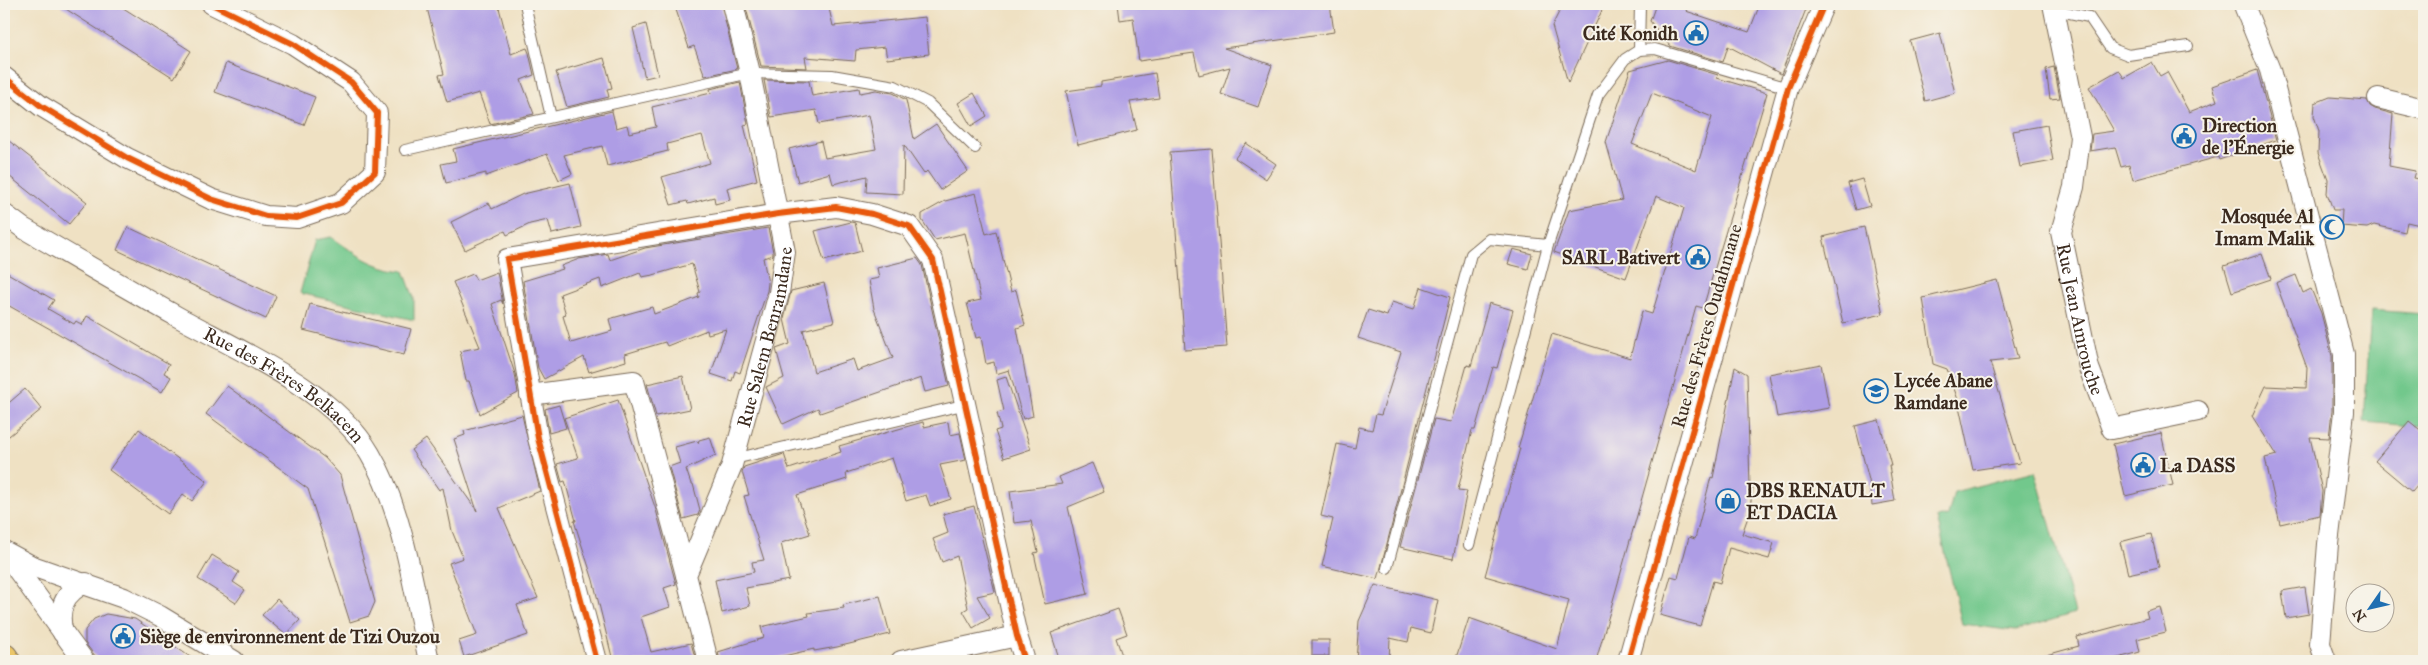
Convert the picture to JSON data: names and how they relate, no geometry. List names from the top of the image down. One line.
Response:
{"streets":{"street":["Rue Jean Amrouche","Rue des Frères Oudahmane","Rue Salem Benramdane","Rue des Frères Belkacem"]},"places":{"public building":["Cité Konidh","Direction de l'Énergie","SARL Bativert","La DASS","Siège de environnement de Tizi Ouzou"],"mosque":["Mosquée Al Imam Malik"],"school or university":["Lycée Abane Ramdane"],"shop":["DBS RENAULT ET DACIA"]},"north":"bottom left"}
